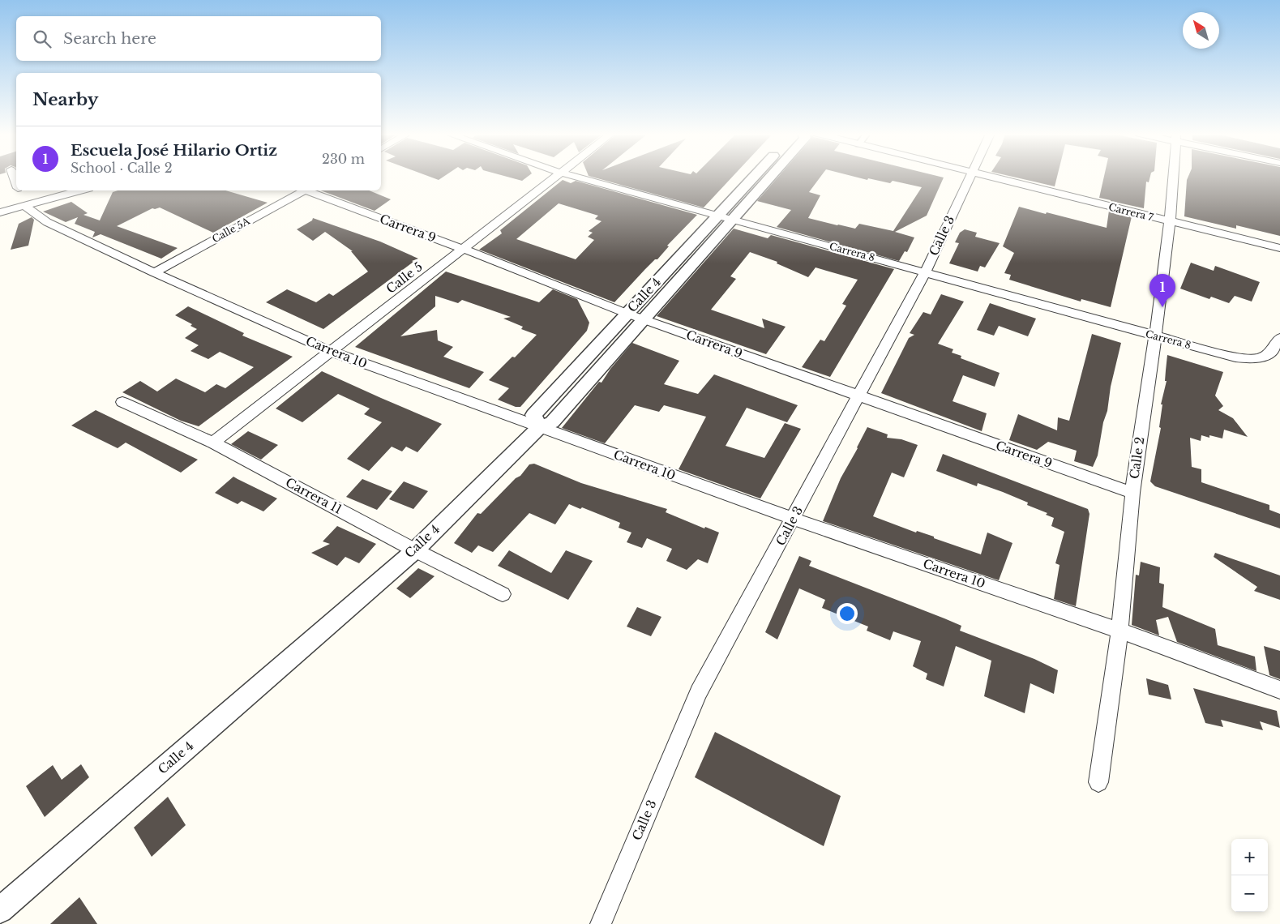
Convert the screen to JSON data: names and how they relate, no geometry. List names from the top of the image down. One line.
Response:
{"streets":{"street":["Carrera 7","Carrera 9","Calle 5A","Calle 3","Carrera 8","Calle 5","Calle 4","Carrera 10","Calle 2","Carrera 11"]},"crossings":[["Carrera 7","Calle 2"],["Carrera 9","Calle 3"],["Carrera 9","Calle 5"],["Carrera 9","Calle 4"],["Carrera 9","Calle 2"],["Calle 5A","Carrera 10"],["Calle 3","Carrera 8"],["Calle 3","Carrera 10"],["Carrera 8","Calle 4"],["Carrera 8","Calle 2"],["Calle 5","Carrera 10"],["Calle 5","Carrera 11"],["Calle 4","Carrera 10"],["Calle 4","Carrera 11"],["Carrera 10","Calle 2"]],"north":"top left","page":{"search":"Search here","heading":"Nearby","list":[{"mark":"1","name":"Escuela José Hilario Ortiz","note":"School · Calle 2","value":"230 m"}],"pins":"1","map_buttons":["+","−"]}}
